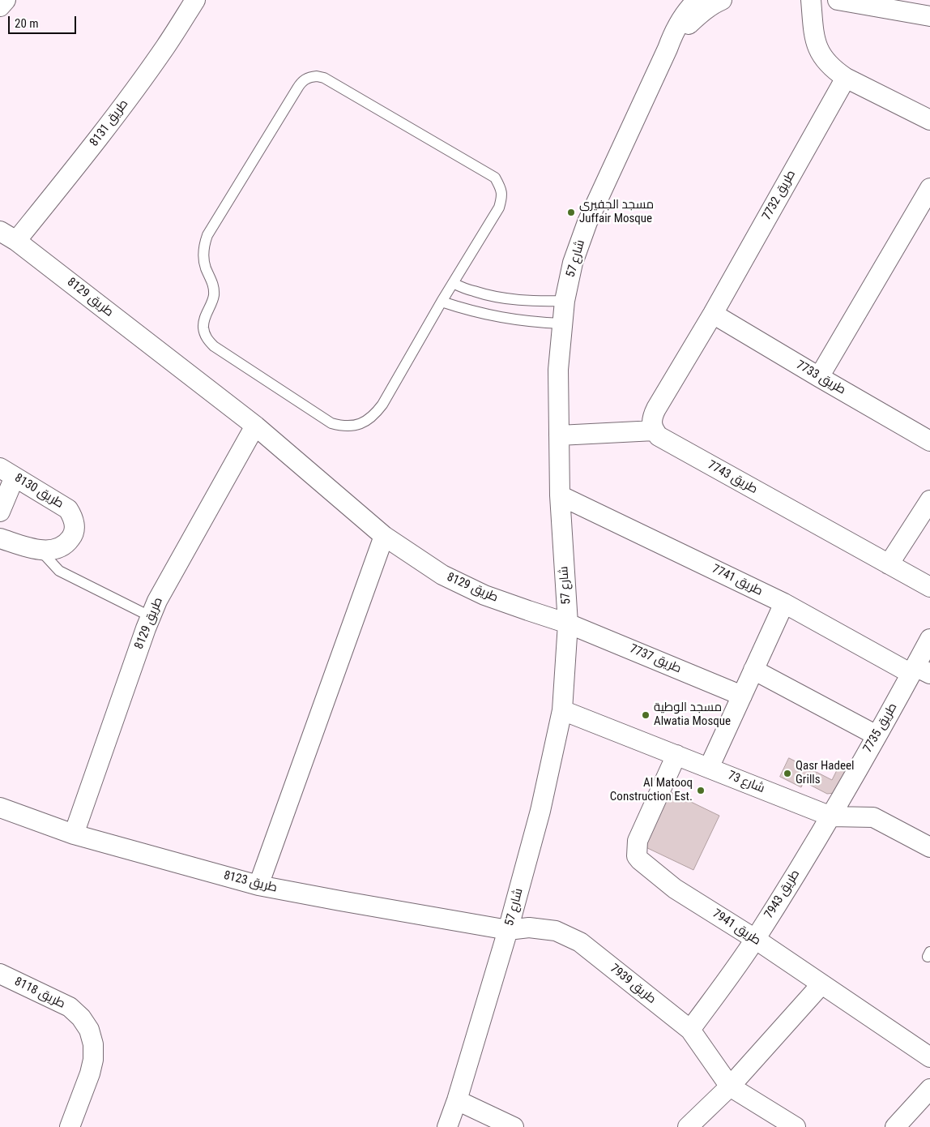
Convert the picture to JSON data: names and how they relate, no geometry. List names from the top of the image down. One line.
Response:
{"streets":{"street":["طريق 8131","طريق 7732","شارع 57","طريق 8129","طريق 7733","طريق 7743","طريق 8130","طريق 7741","طريق 7737","طريق 7735","شارع 73","طريق 8123","طريق 7943","طريق 7941","طريق 7939","طريق 8118"]},"crossings":[["طريق 8131","طريق 8129"],["طريق 7732","طريق 7733"],["شارع 57","طريق 8129"],["شارع 57","طريق 7741"],["شارع 57","طريق 7737"],["شارع 57","شارع 73"],["شارع 57","طريق 8123"],["شارع 57","طريق 7939"],["طريق 8129","طريق 7737"],["طريق 8129","طريق 8123"],["طريق 7741","طريق 7735"],["طريق 7735","شارع 73"],["طريق 7735","طريق 7943"],["شارع 73","طريق 7943"],["شارع 73","طريق 7941"],["طريق 8123","طريق 7939"],["طريق 7943","طريق 7941"],["طريق 7943","طريق 7939"]],"places":["مسجد الجفيري Juffair Mosque","مسجد الوطية Alwatia Mosque","Qasr Hadeel Grills","Al Matooq Construction Est."],"scale_bar":"20 m"}
